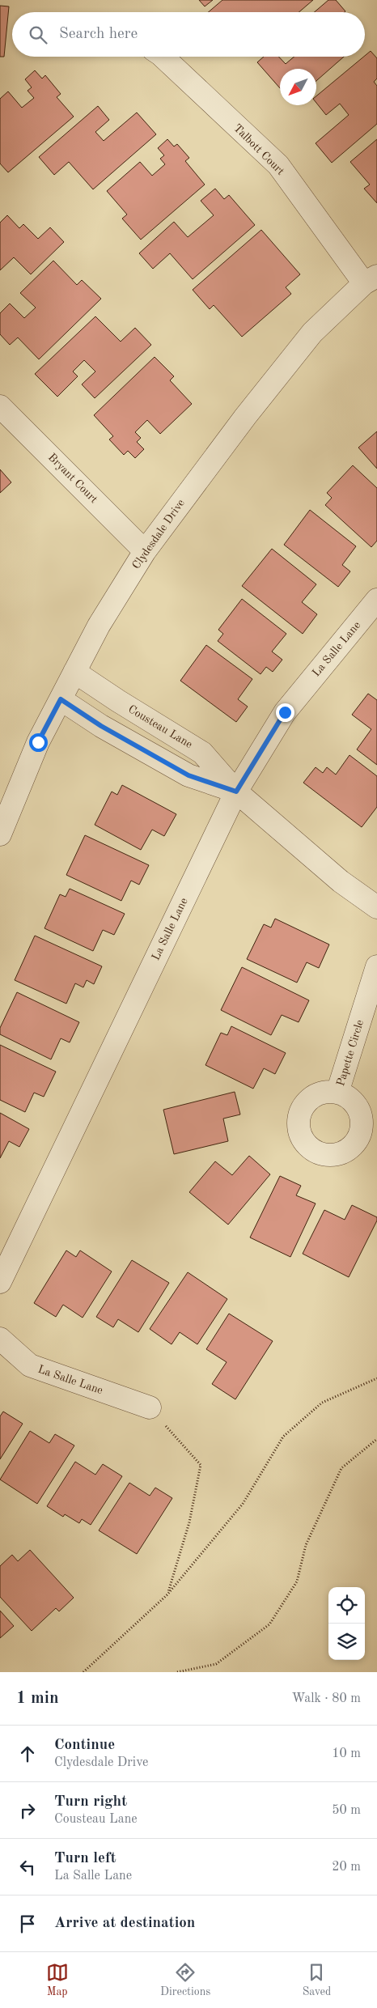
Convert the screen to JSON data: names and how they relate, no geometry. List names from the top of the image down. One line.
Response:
{"streets":{"street":["Talbott Court","Bryant Court","Clydesdale Drive","La Salle Lane","Cousteau Lane","Papette Circle"]},"crossings":[["Talbott Court","Clydesdale Drive"],["Bryant Court","Clydesdale Drive"],["Clydesdale Drive","Cousteau Lane"],["La Salle Lane","Cousteau Lane"]],"north":"bottom left","page":{"search":"Search here","heading":["1 min","Walk · 80 m"],"list":[["Continue","Clydesdale Drive","10 m"],["Turn right","Cousteau Lane","50 m"],["Turn left","La Salle Lane","20 m"],"Arrive at destination"],"nav":["Map","Directions","Saved"]}}
